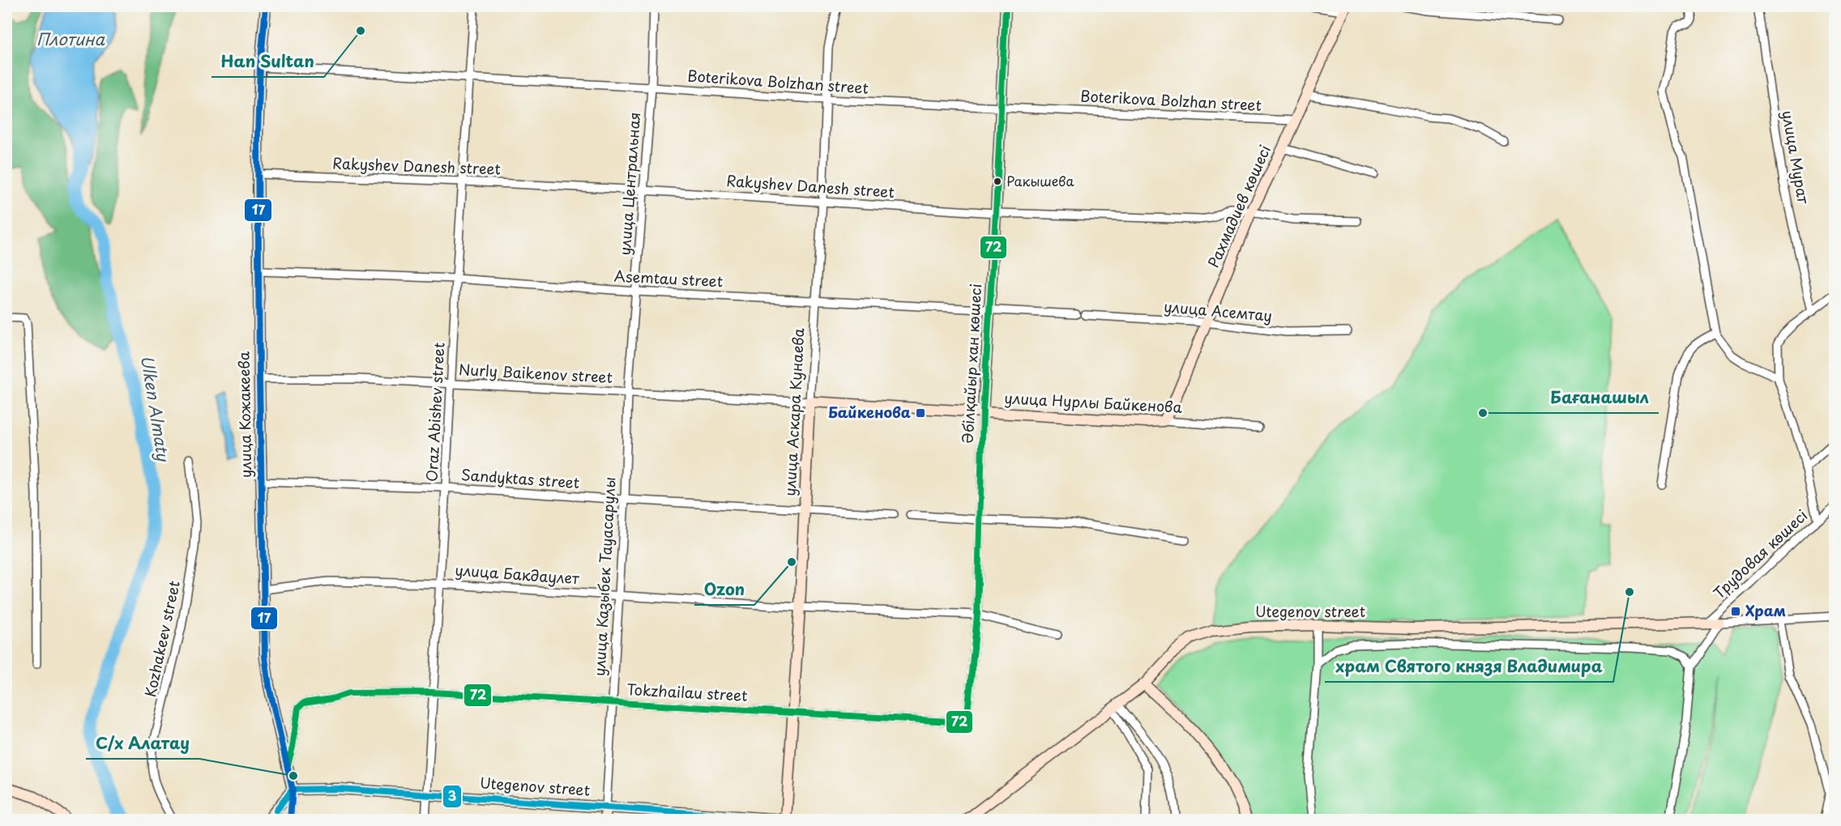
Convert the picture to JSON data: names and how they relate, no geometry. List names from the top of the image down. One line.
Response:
{"streets":{"street":["Boterikova Bolzhan street","улица Мурат","Rakyshev Danesh street","улица Центральная","Рахмадиев көшесі","Asemtau street","улица Асемтау","Әбілқайыр хан көшесі","Nurly Baikenov street","улица Нурлы Байкенова","Oraz Abishev street","улица Аскара Кунаева","улица Кожакеева","Sandyktas street","Трудовая көшесі","улица Бакдаулет","улица Казыбек Тауасарулы","Utegenov street","Kozhakeev street","Tokzhailau street"]},"crossings":[["Boterikova Bolzhan street","улица Центральная"],["Boterikova Bolzhan street","Рахмадиев көшесі"],["Boterikova Bolzhan street","Әбілқайыр хан көшесі"],["Boterikova Bolzhan street","Oraz Abishev street"],["Boterikova Bolzhan street","улица Аскара Кунаева"],["Boterikova Bolzhan street","улица Кожакеева"],["Rakyshev Danesh street","улица Центральная"],["Rakyshev Danesh street","Рахмадиев көшесі"],["Rakyshev Danesh street","Әбілқайыр хан көшесі"],["Rakyshev Danesh street","Oraz Abishev street"],["Rakyshev Danesh street","улица Аскара Кунаева"],["Rakyshev Danesh street","улица Кожакеева"],["улица Центральная","Asemtau street"],["улица Центральная","Nurly Baikenov street"],["улица Центральная","улица Казыбек Тауасарулы"],["Рахмадиев көшесі","улица Асемтау"],["Рахмадиев көшесі","улица Нурлы Байкенова"],["Asemtau street","Әбілқайыр хан көшесі"],["Asemtau street","Oraz Abishev street"],["Asemtau street","улица Аскара Кунаева"],["Asemtau street","улица Кожакеева"],["Әбілқайыр хан көшесі","улица Нурлы Байкенова"],["Әбілқайыр хан көшесі","улица Бакдаулет"],["Әбілқайыр хан көшесі","Tokzhailau street"],["Nurly Baikenov street","улица Нурлы Байкенова"],["Nurly Baikenov street","Oraz Abishev street"],["Nurly Baikenov street","улица Аскара Кунаева"],["Nurly Baikenov street","улица Кожакеева"],["Nurly Baikenov street","улица Казыбек Тауасарулы"],["улица Нурлы Байкенова","улица Аскара Кунаева"],["Oraz Abishev street","Sandyktas street"],["Oraz Abishev street","улица Бакдаулет"],["Oraz Abishev street","Utegenov street"],["Oraz Abishev street","Tokzhailau street"],["улица Аскара Кунаева","Sandyktas street"],["улица Аскара Кунаева","улица Бакдаулет"],["улица Аскара Кунаева","Utegenov street"],["улица Аскара Кунаева","Tokzhailau street"],["улица Кожакеева","Sandyktas street"],["улица Кожакеева","улица Бакдаулет"],["улица Кожакеева","Utegenov street"],["улица Кожакеева","Tokzhailau street"],["Sandyktas street","улица Казыбек Тауасарулы"],["Трудовая көшесі","Utegenov street"],["улица Бакдаулет","улица Казыбек Тауасарулы"],["улица Казыбек Тауасарулы","Utegenov street"],["улица Казыбек Тауасарулы","Tokzhailau street"]],"water":["Плотина","Ulken Almaty"],"places":{"other":["Han Sultan","Ракышева","Бағанашыл","Ozon","храм Святого князя Владимира","С/х Алатау"],"transit":["Байкенова","Храм"]},"lines":["transit line 72","transit line 17","transit line 3"]}
